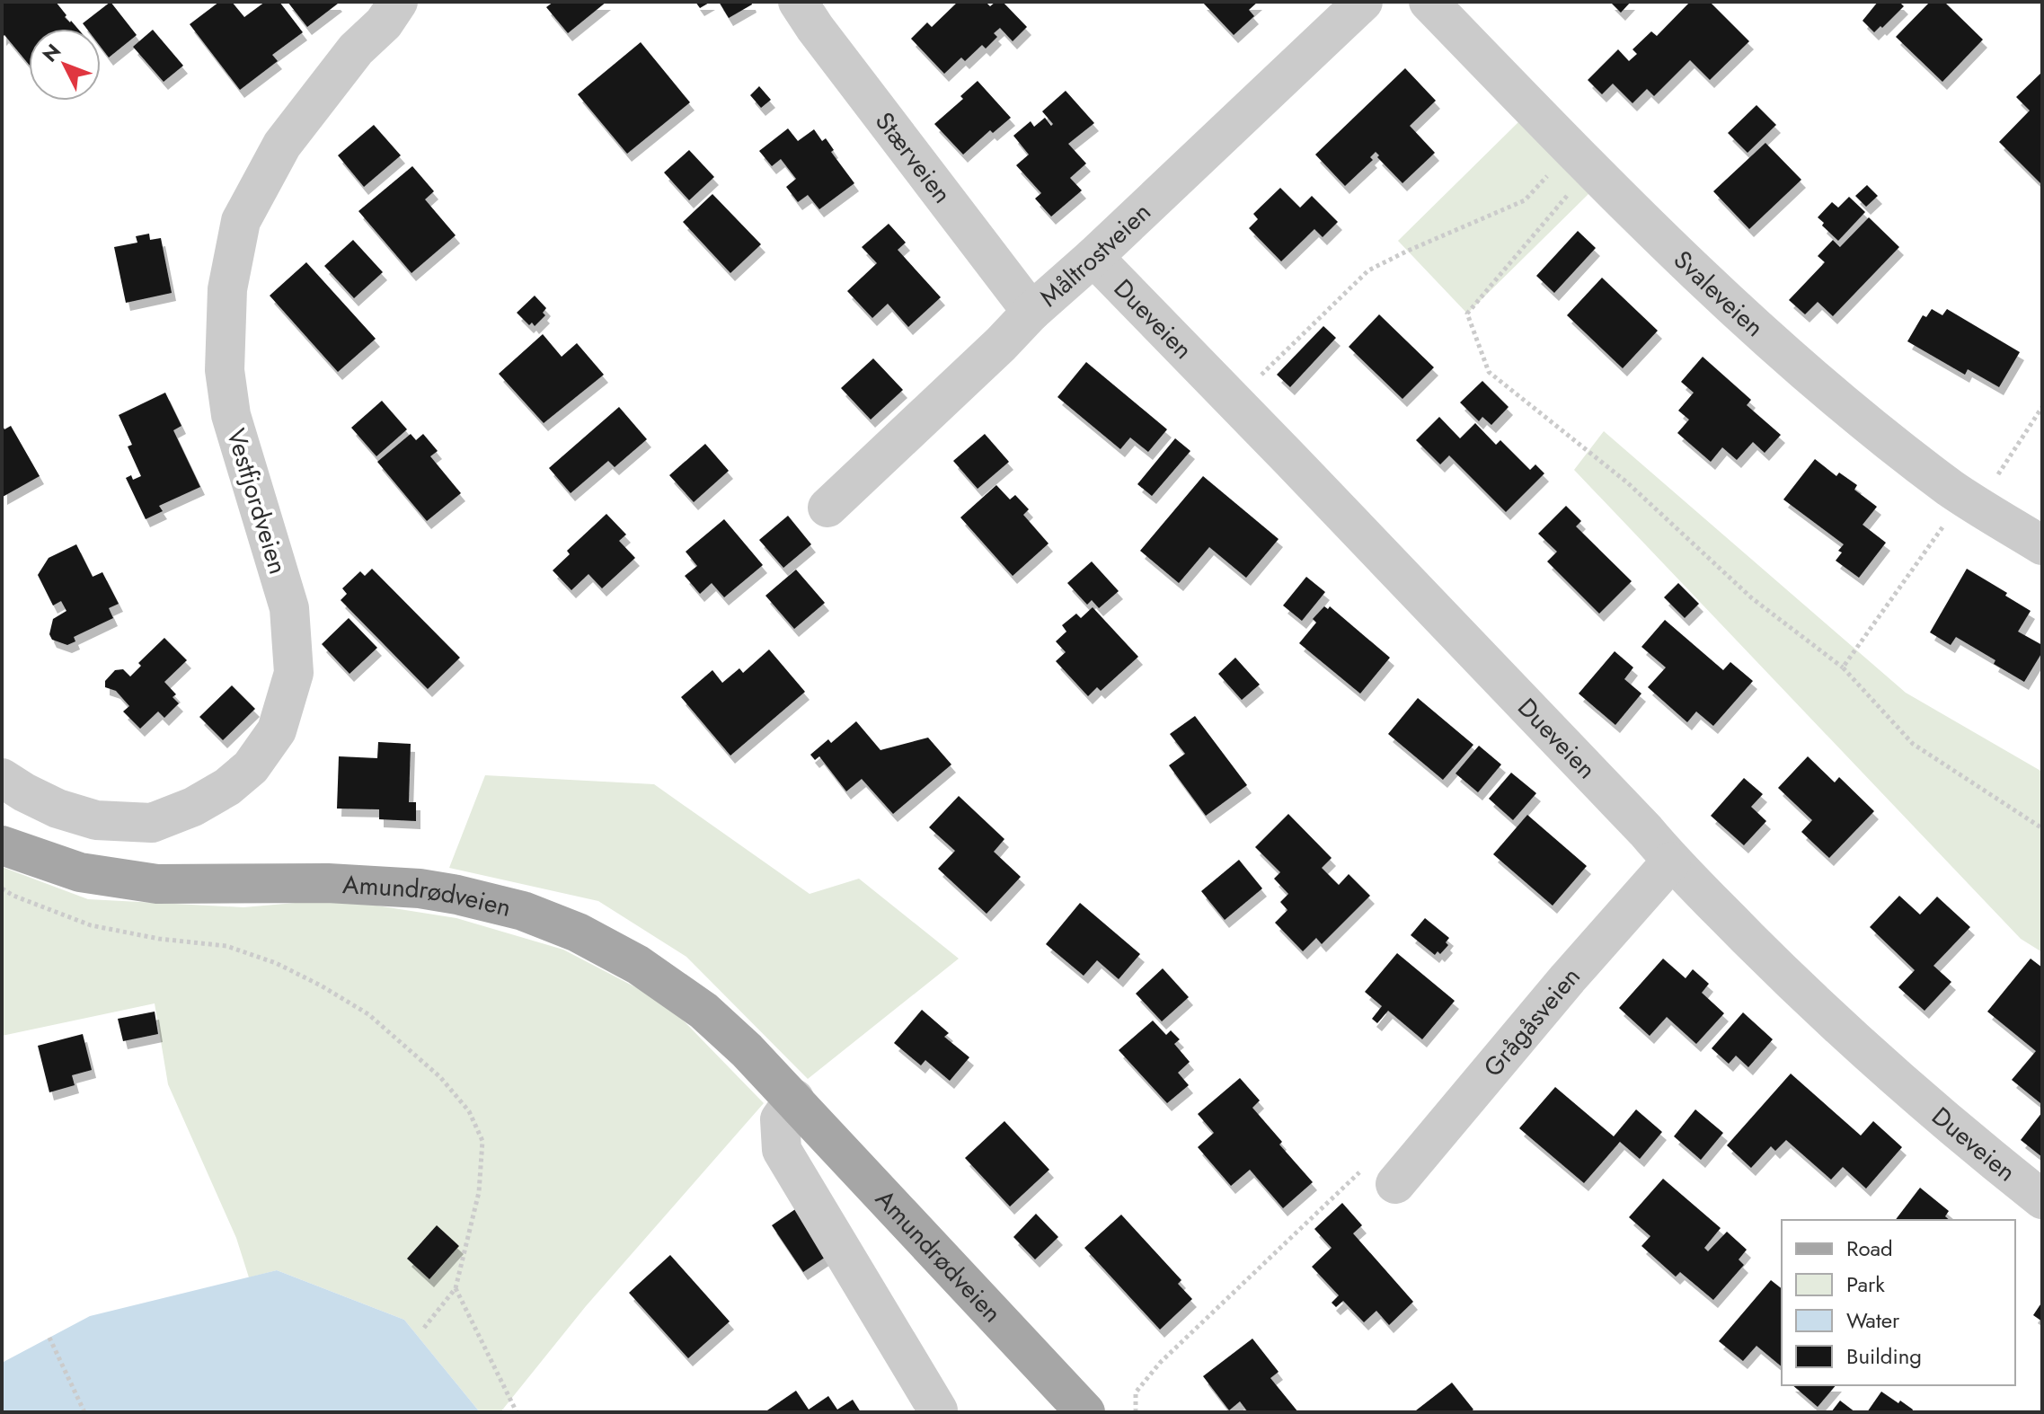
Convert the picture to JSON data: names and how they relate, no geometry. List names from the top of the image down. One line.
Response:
{"streets":{"main road":["Amundrødveien"],"street":["Stærveien","Måltrostveien","Svaleveien","Dueveien","Vestfjordveien","Grågåsveien"]},"crossings":[["Stærveien","Måltrostveien"],["Måltrostveien","Dueveien"],["Dueveien","Grågåsveien"]],"legend":["Road","Park","Water","Building"],"north":"top left"}
